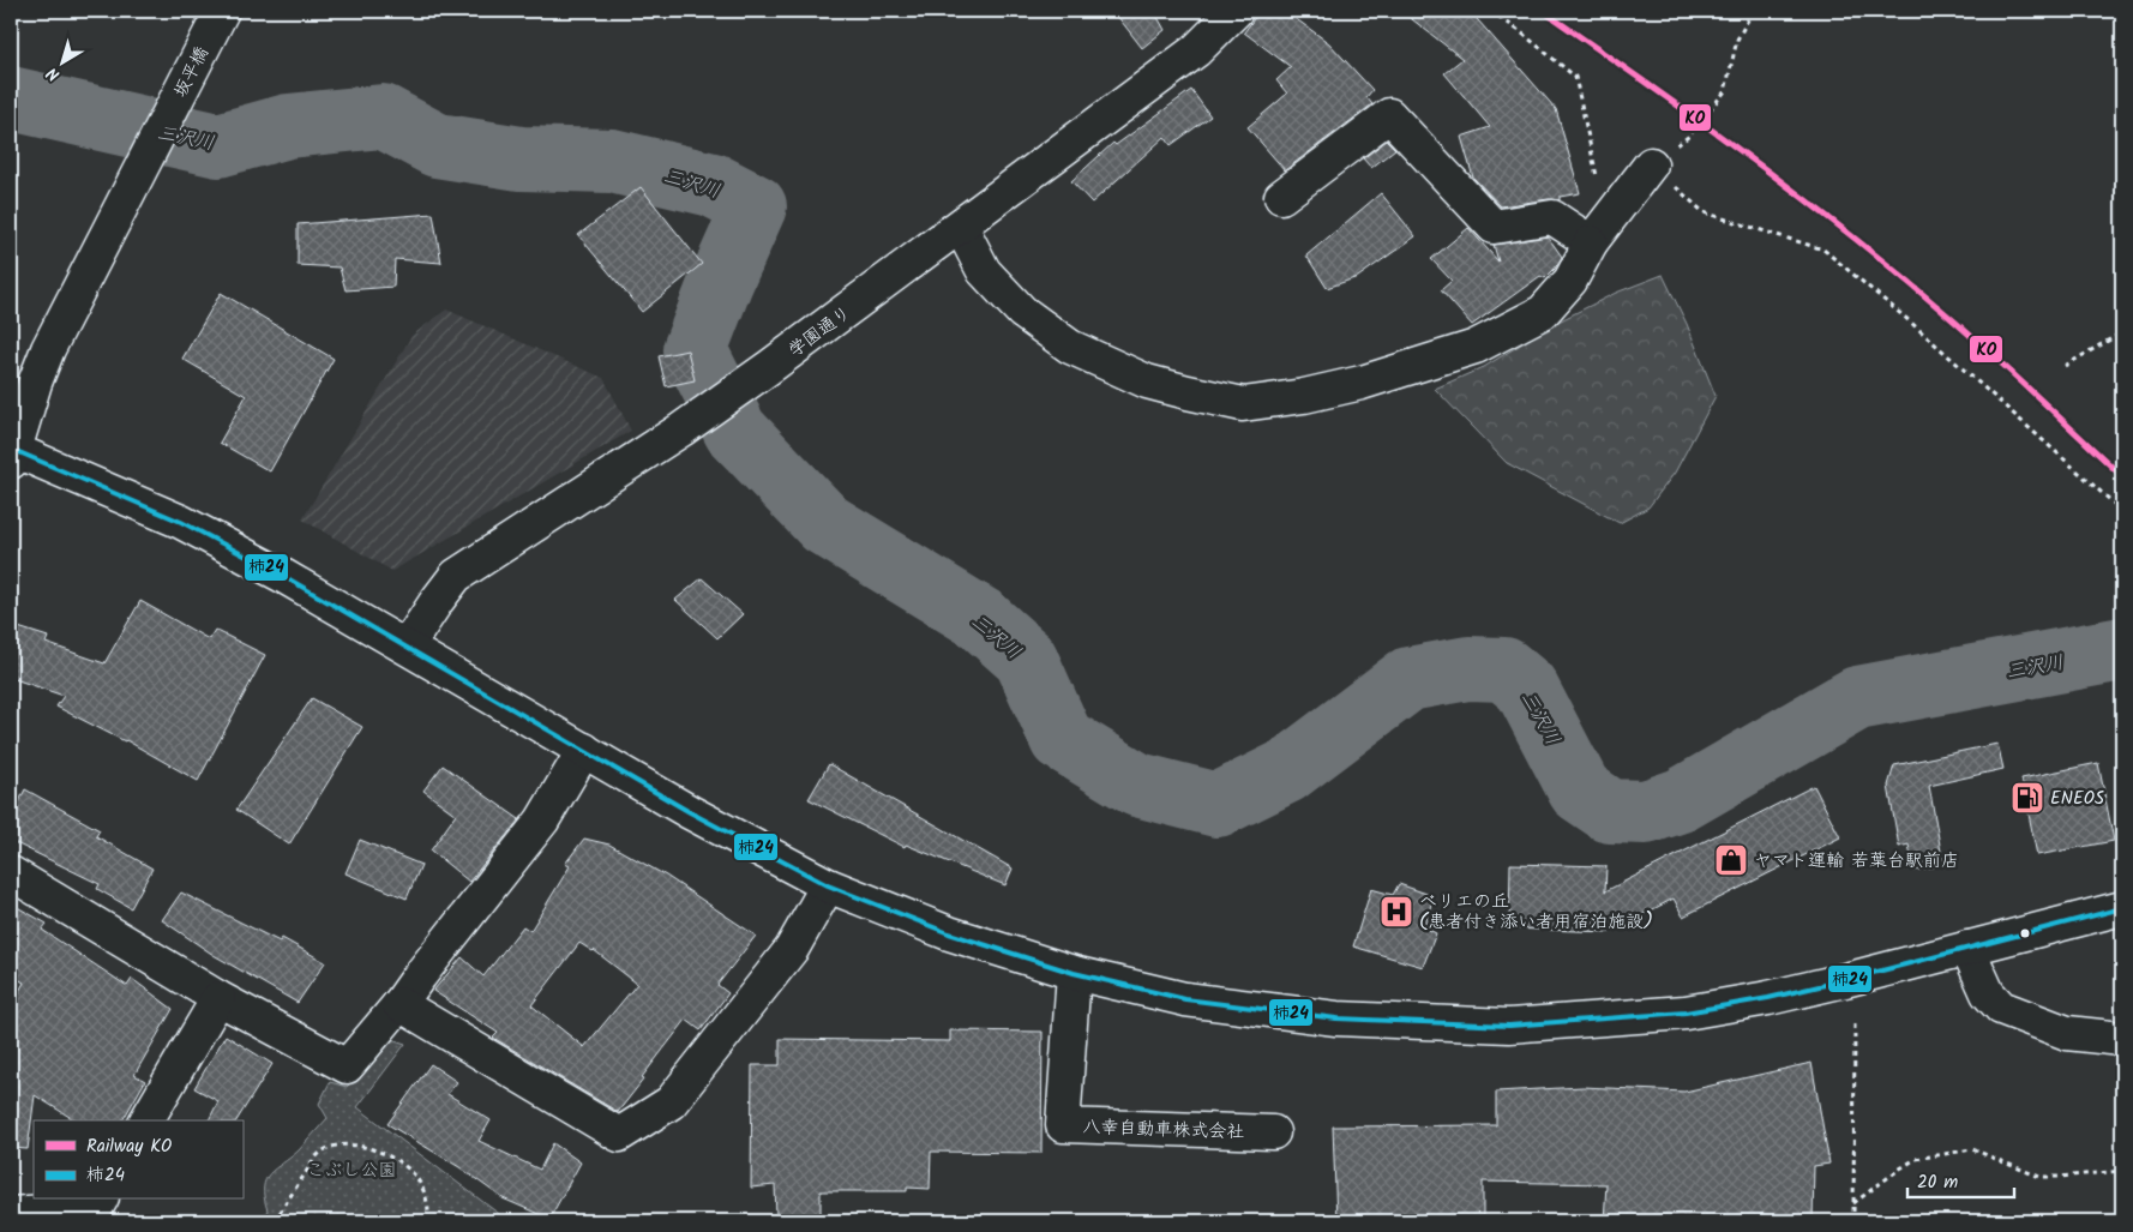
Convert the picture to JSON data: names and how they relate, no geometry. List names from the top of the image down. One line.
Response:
{"streets":{"main road":["坂平橋","学園通り","八幸自動車株式会社"]},"water":["三沢川"],"parks":["こぶし公園"],"places":{"fuel station":["ENEOS"],"shop":["ヤマト運輸 若葉台駅前店"],"hospital":["ベリエの丘 (患者付き添い者用宿泊施設)"]},"lines":["rail line KO","transit line 柿24"],"legend":["Railway KO","柿24"],"scale_bar":"20 m","north":"bottom left"}
